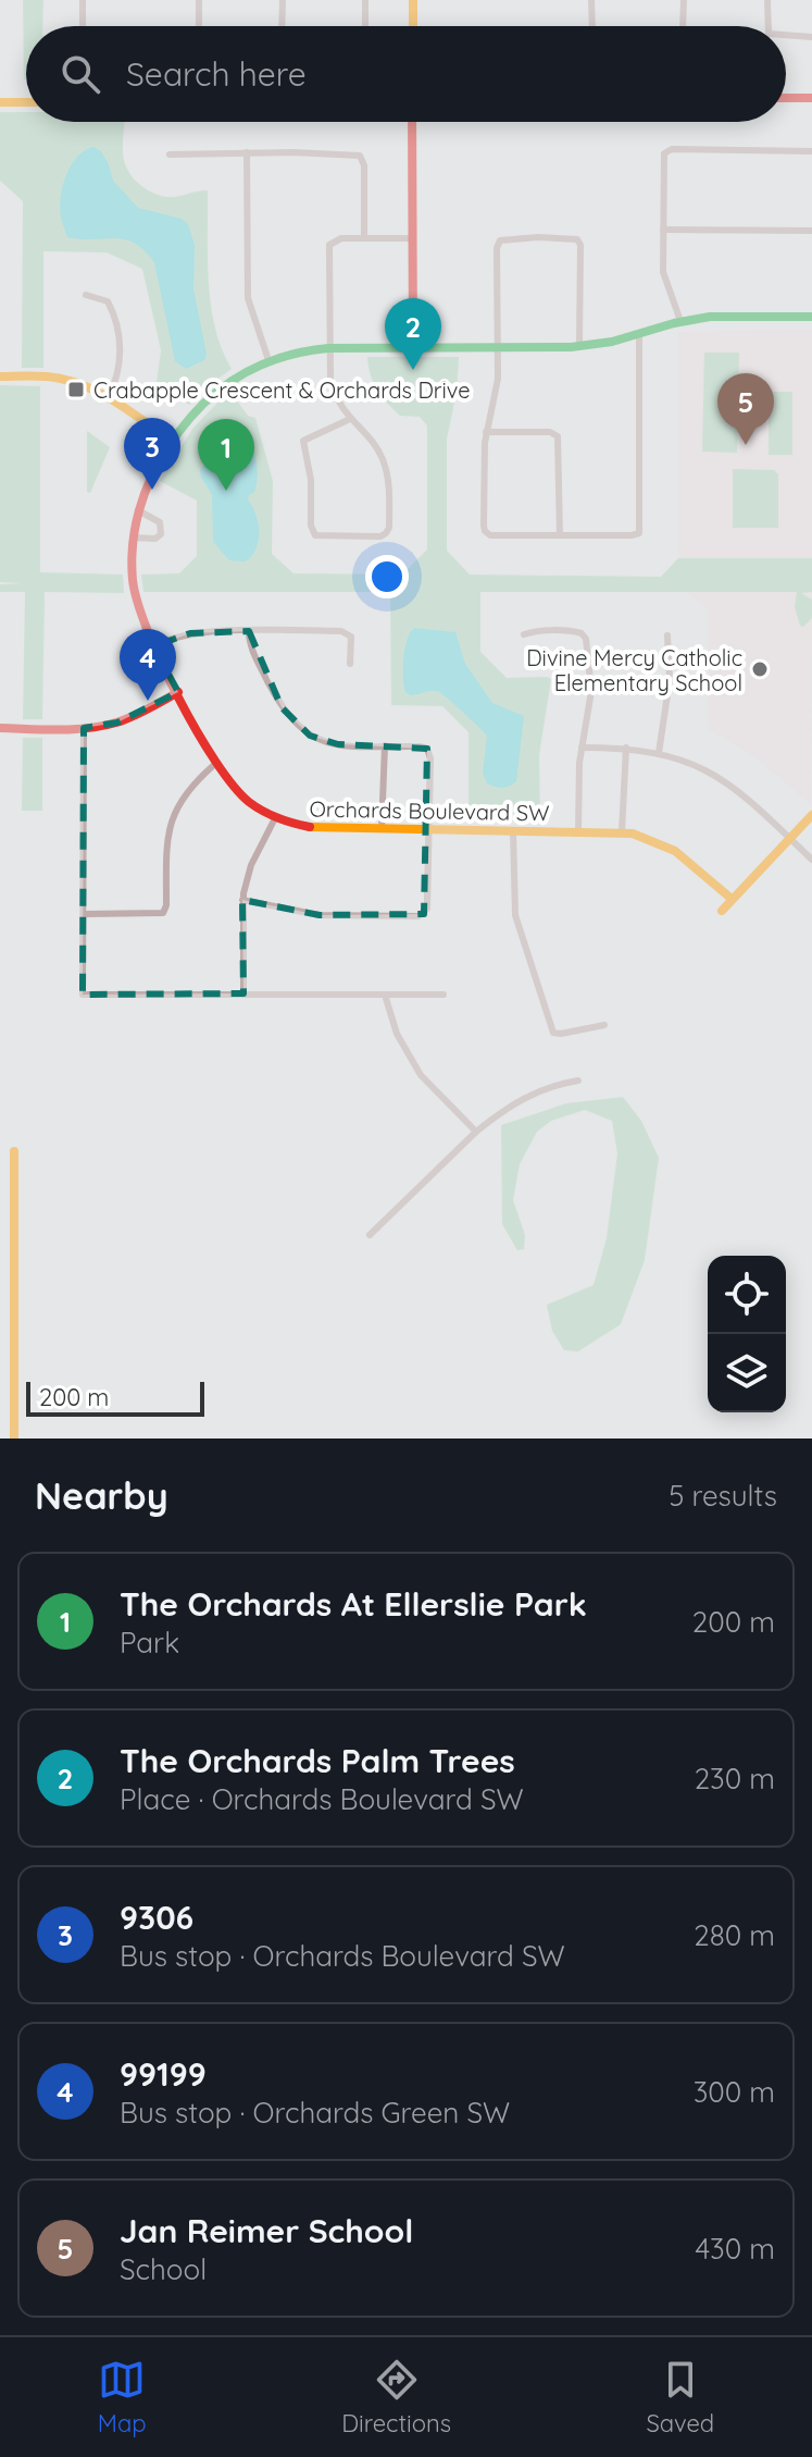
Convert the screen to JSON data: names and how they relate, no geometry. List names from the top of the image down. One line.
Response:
{"streets":{"street":["Orchards Boulevard SW"]},"places":{"transit":["Crabapple Crescent & Orchards Drive"],"other":["Divine Mercy Catholic Elementary School"]},"scale_bar":"200 m","page":{"search":"Search here","pins":["2","5","3","1","4"],"scale":"200 m","heading":["Nearby","5 results"],"list":[{"mark":"1","name":"The Orchards At Ellerslie Park","note":"Park","value":"200 m"},{"mark":"2","name":"The Orchards Palm Trees","note":"Place · Orchards Boulevard SW","value":"230 m"},{"mark":"3","name":"9306","note":"Bus stop · Orchards Boulevard SW","value":"280 m"},{"mark":"4","name":"99199","note":"Bus stop · Orchards Green SW","value":"300 m"},{"mark":"5","name":"Jan Reimer School","note":"School","value":"430 m"}],"nav":["Map","Directions","Saved"]}}
